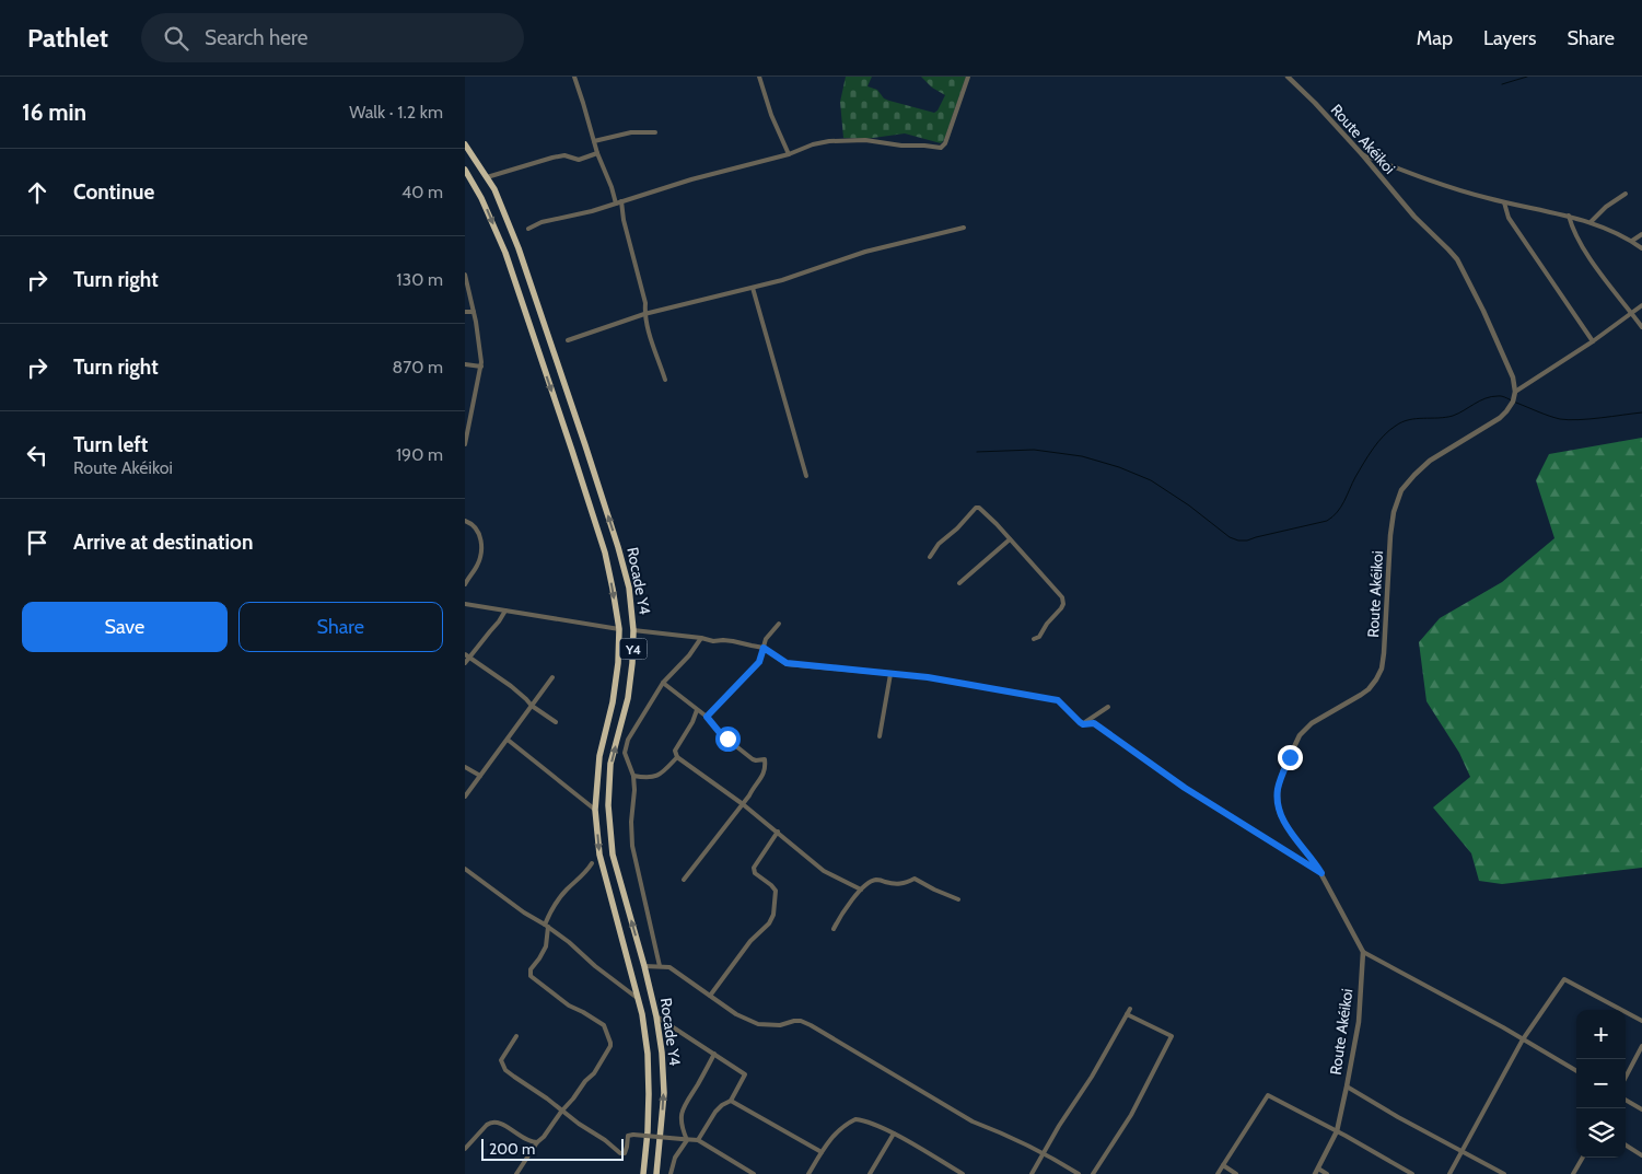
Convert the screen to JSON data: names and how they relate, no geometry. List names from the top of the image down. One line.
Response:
{"streets":{"highway":["Rocade Y4","Y4"],"street":["Route Akéikoi"]},"scale_bar":"200 m","page":{"header":"Pathlet","search":"Search here","nav":["Map","Layers","Share"],"heading":["16 min","Walk · 1.2 km"],"list":[["Continue","40 m"],["Turn right","130 m"],["Turn right","870 m"],["Turn left","Route Akéikoi","190 m"],"Arrive at destination"],"buttons":["Save","Share"],"map_buttons":["+","−"],"scale":"200 m"}}
